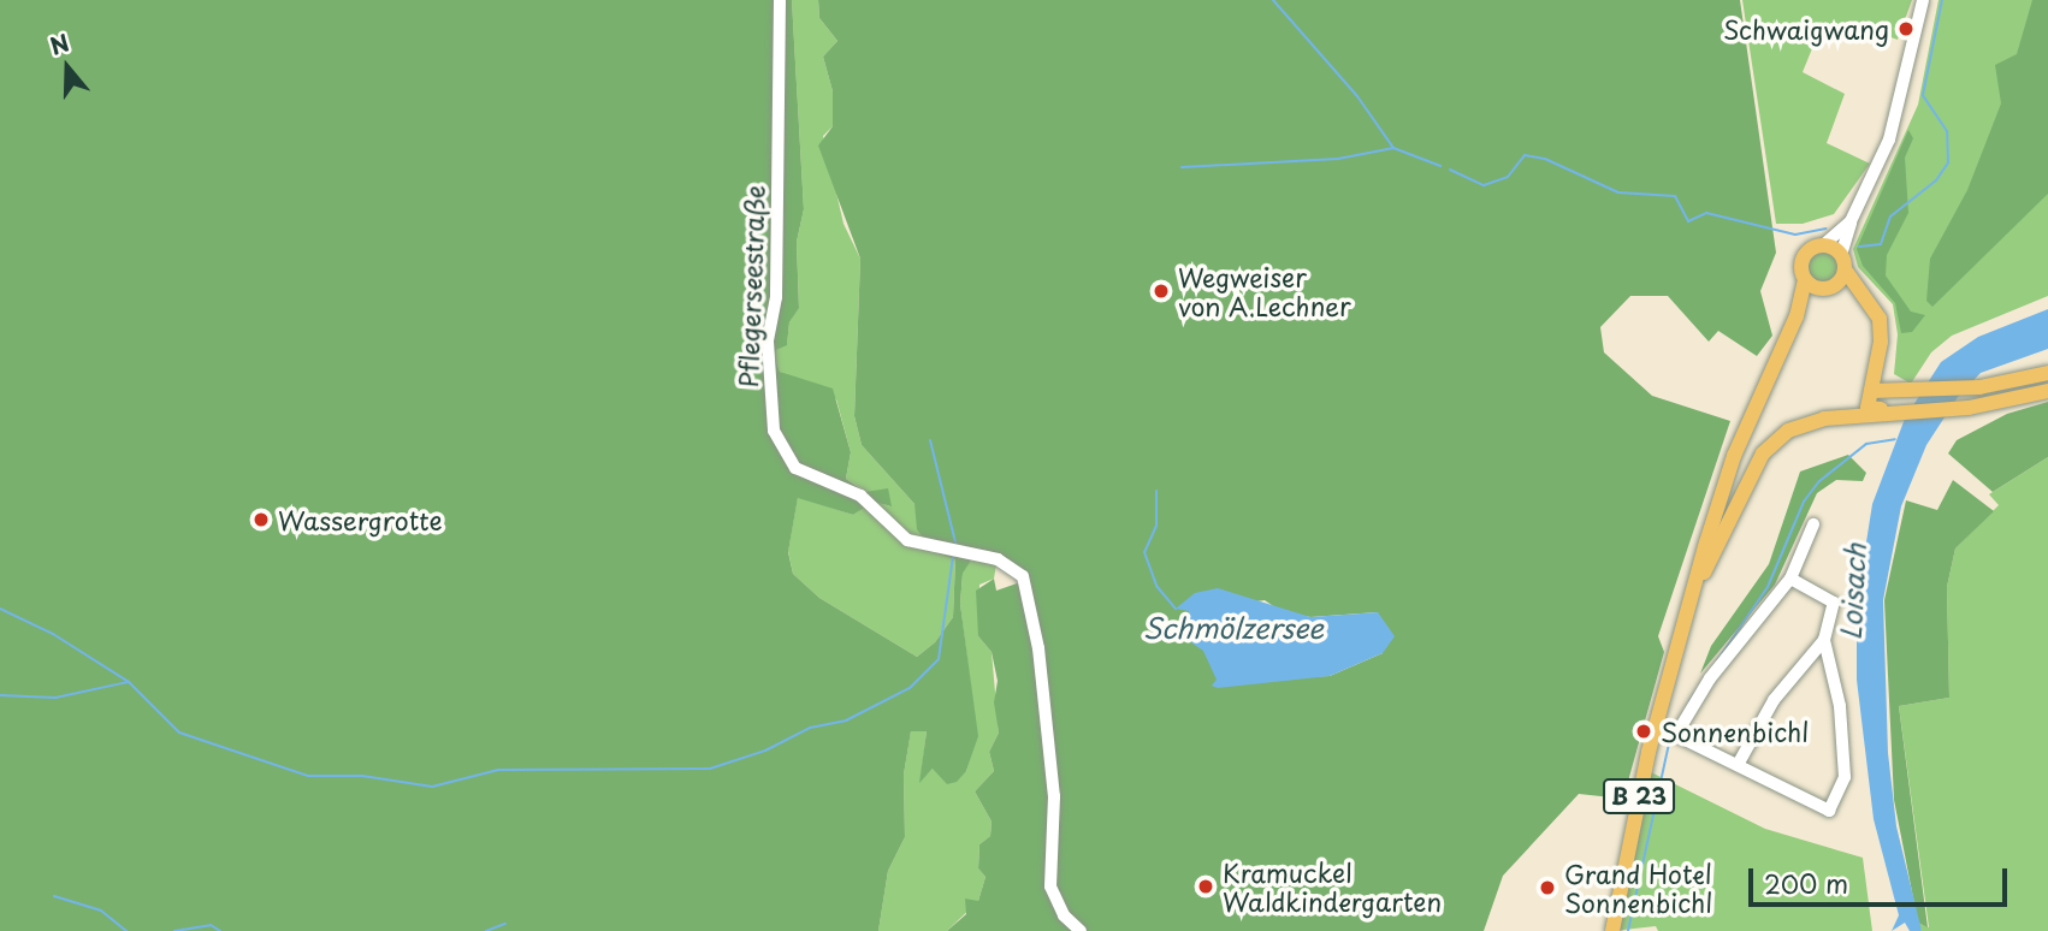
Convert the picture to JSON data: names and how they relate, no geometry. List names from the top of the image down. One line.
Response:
{"streets":{"main road":["B 23"],"street":["Pflegerseestraße"]},"water":["Loisach","Schmölzersee"],"places":["Schwaigwang","Wegweiser von A.Lechner","Wassergrotte","Sonnenbichl","Kramuckel Waldkindergarten","Grand Hotel Sonnenbichl"],"scale_bar":"200 m","north":"top"}
